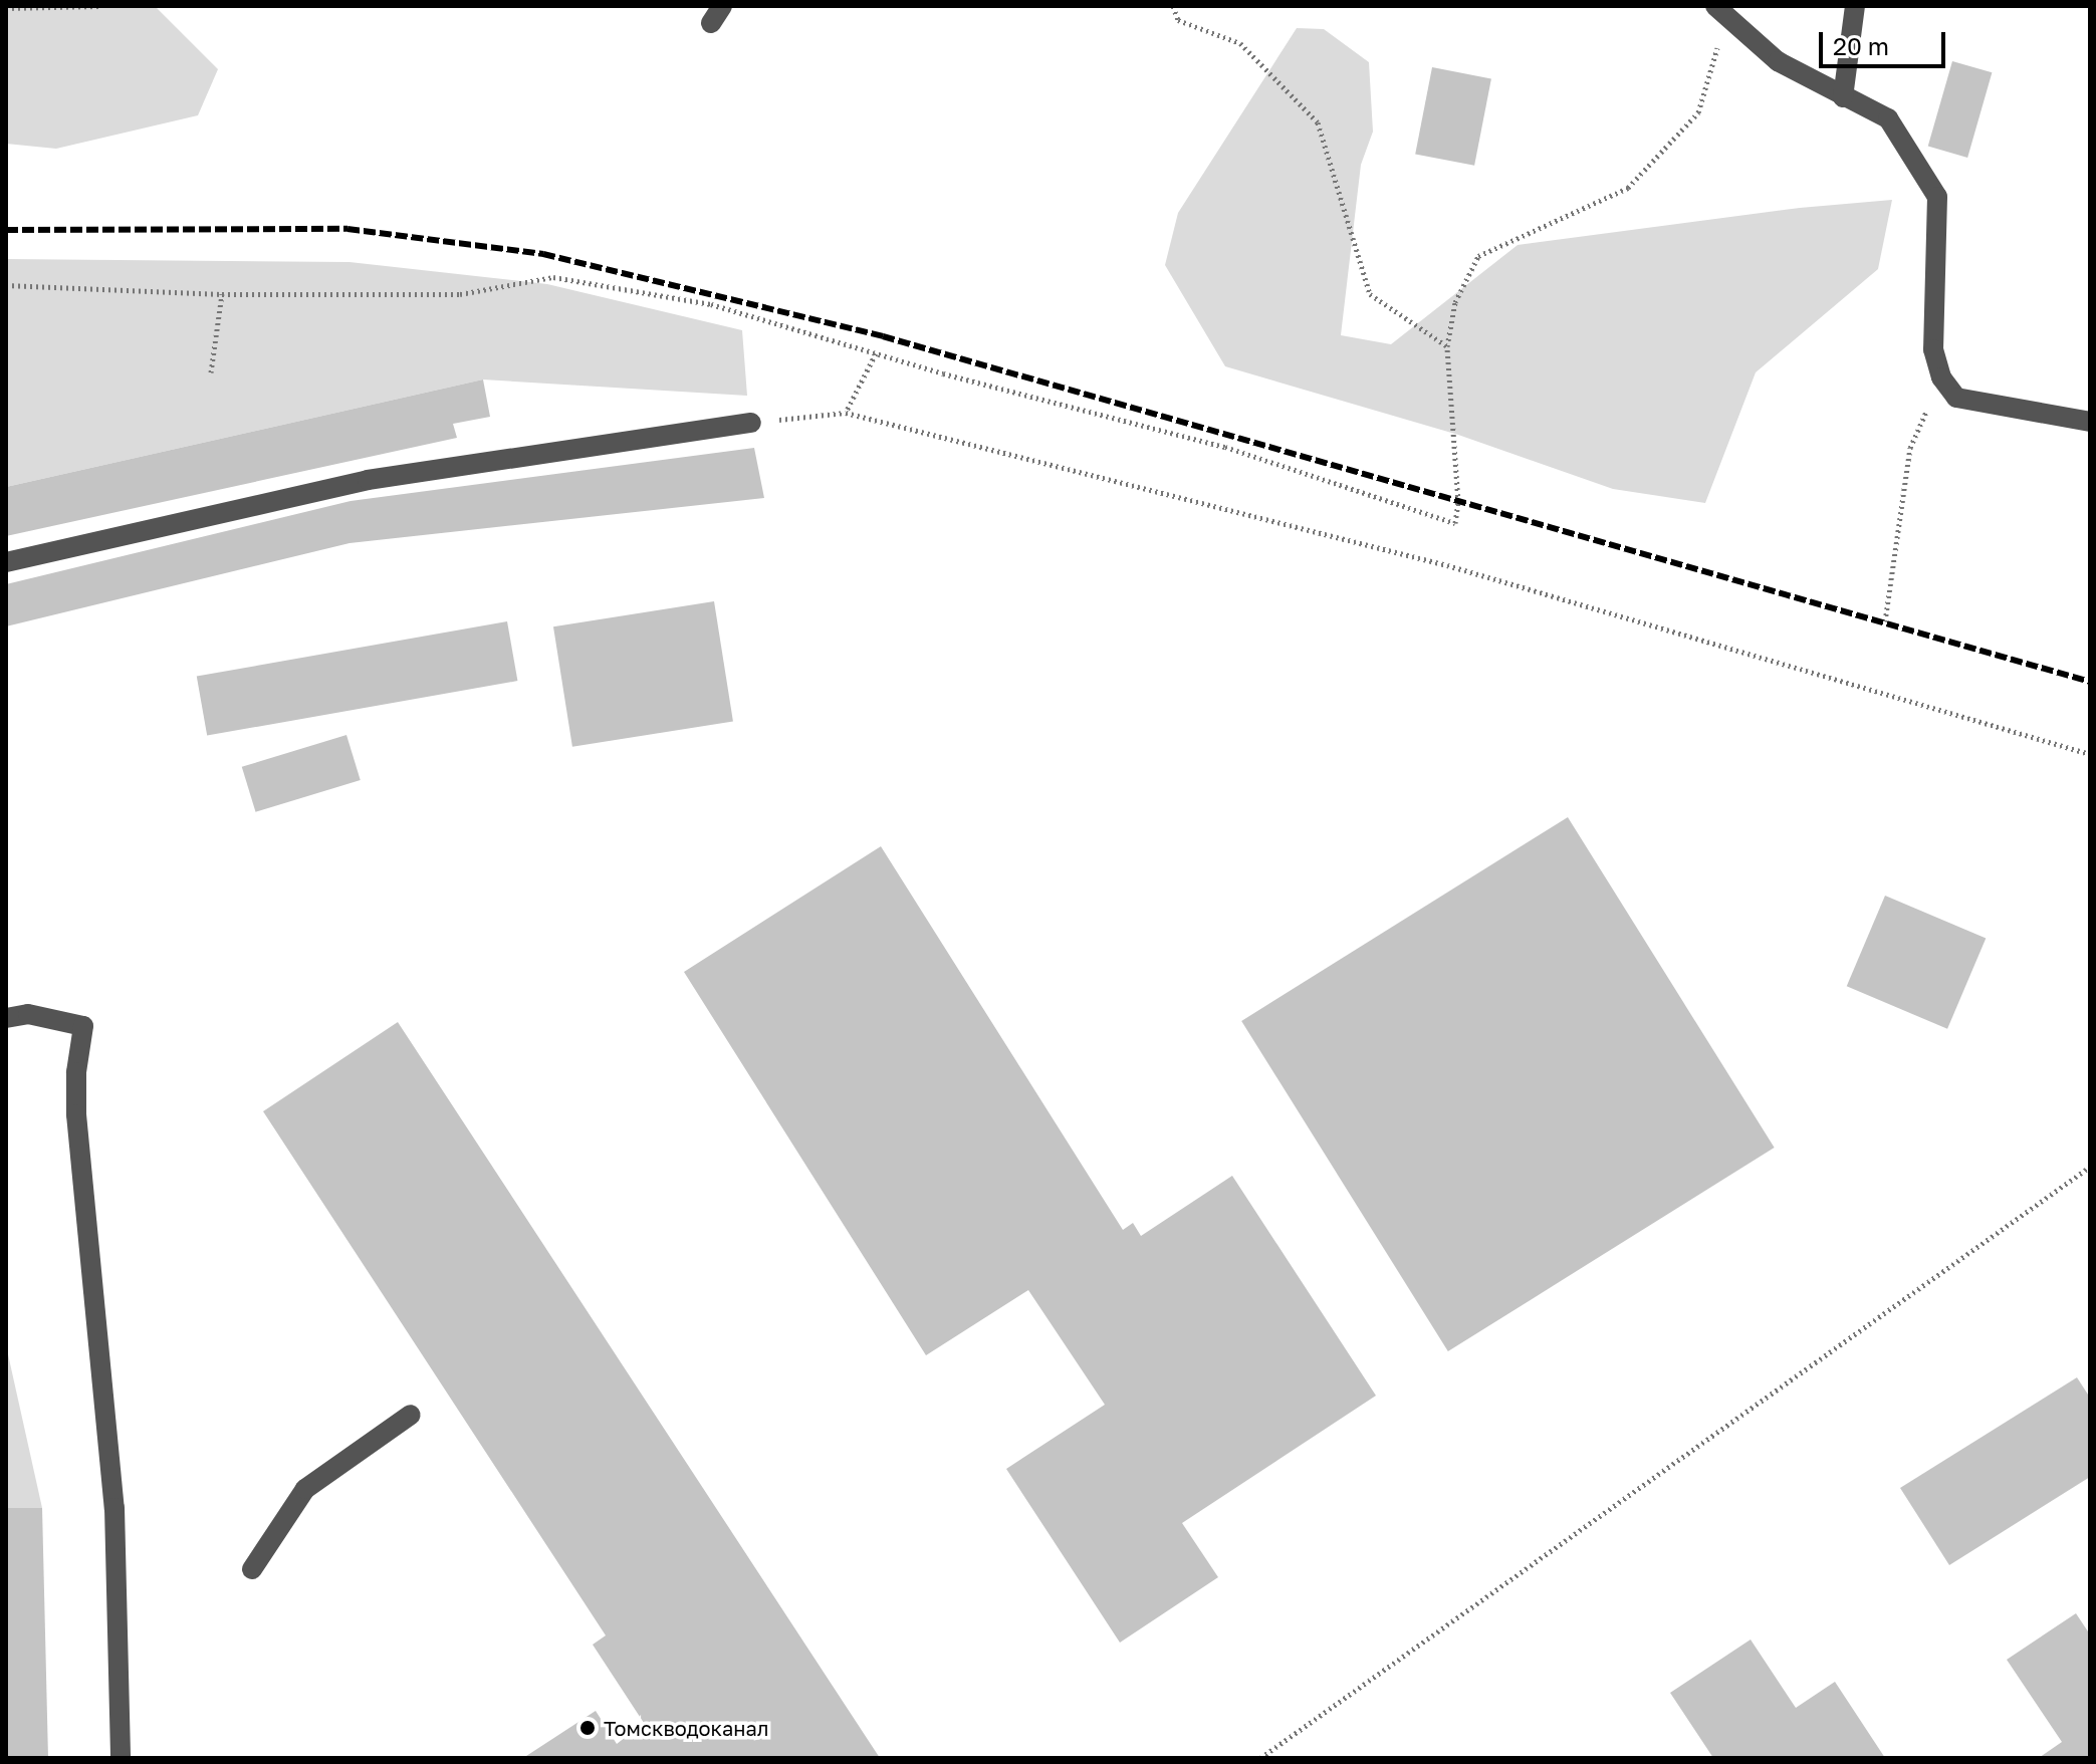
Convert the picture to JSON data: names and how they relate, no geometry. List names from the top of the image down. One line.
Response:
{"places":["Томскводоканал"],"scale_bar":"20 m"}
